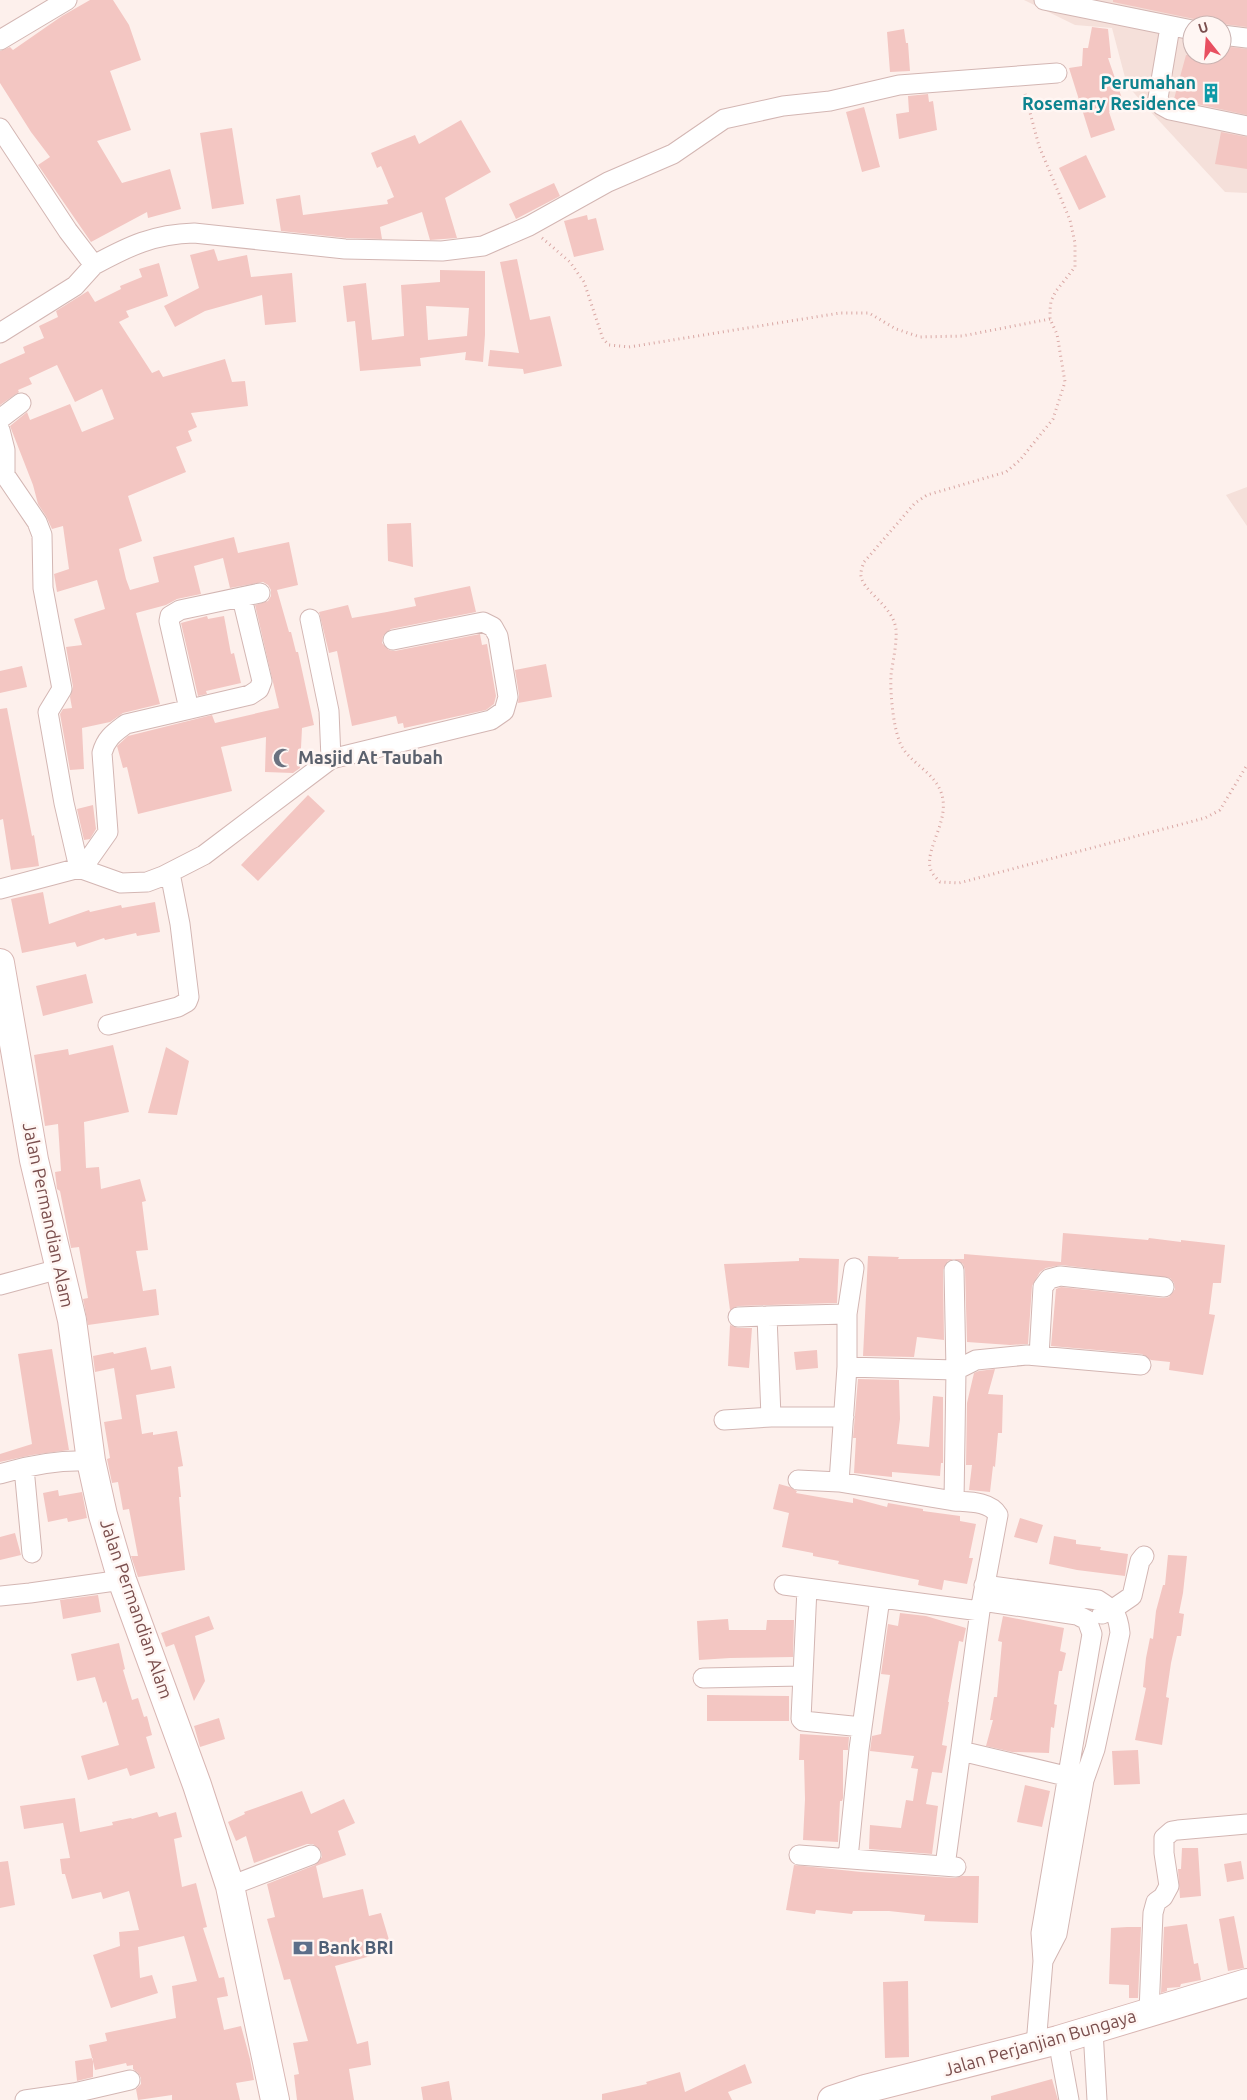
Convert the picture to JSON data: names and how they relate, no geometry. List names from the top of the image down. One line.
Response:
{"streets":{"main road":["Jalan Permandian Alam","Jalan Perjanjian Bungaya"]},"places":{"building":["Perumahan Rosemary Residence"],"mosque":["Masjid At Taubah"],"bank":["Bank BRI"]},"north":"top"}
